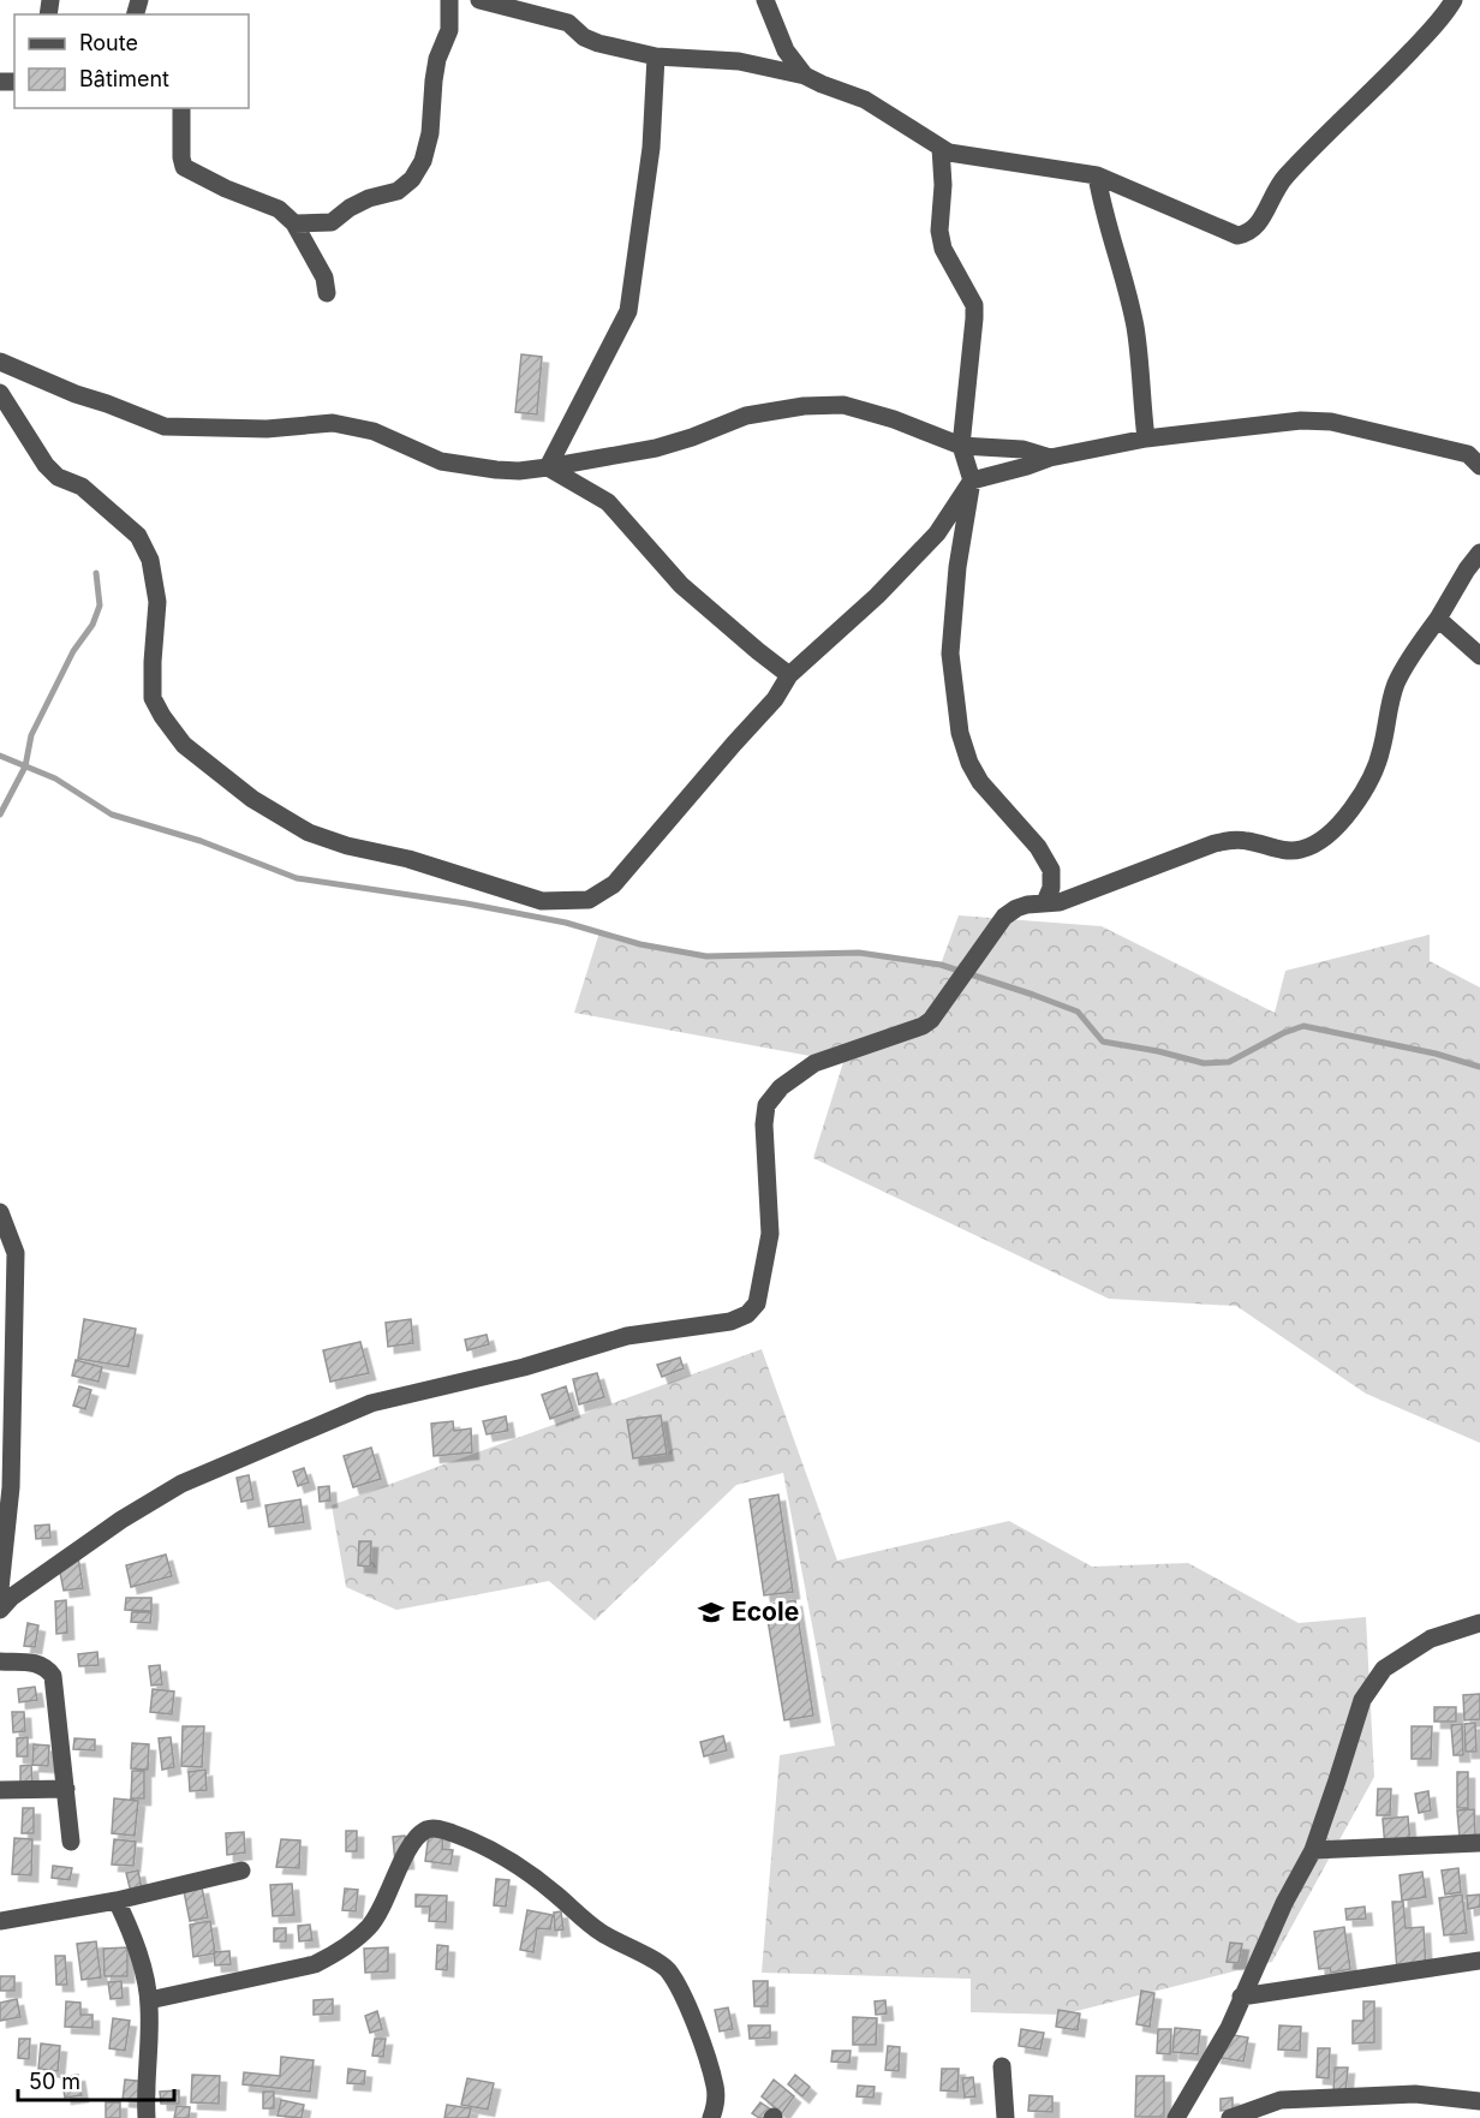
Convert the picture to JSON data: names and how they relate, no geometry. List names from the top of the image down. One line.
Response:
{"places":{"school or university":["Ecole"]},"legend":["Route","Bâtiment"],"scale_bar":"50 m"}
